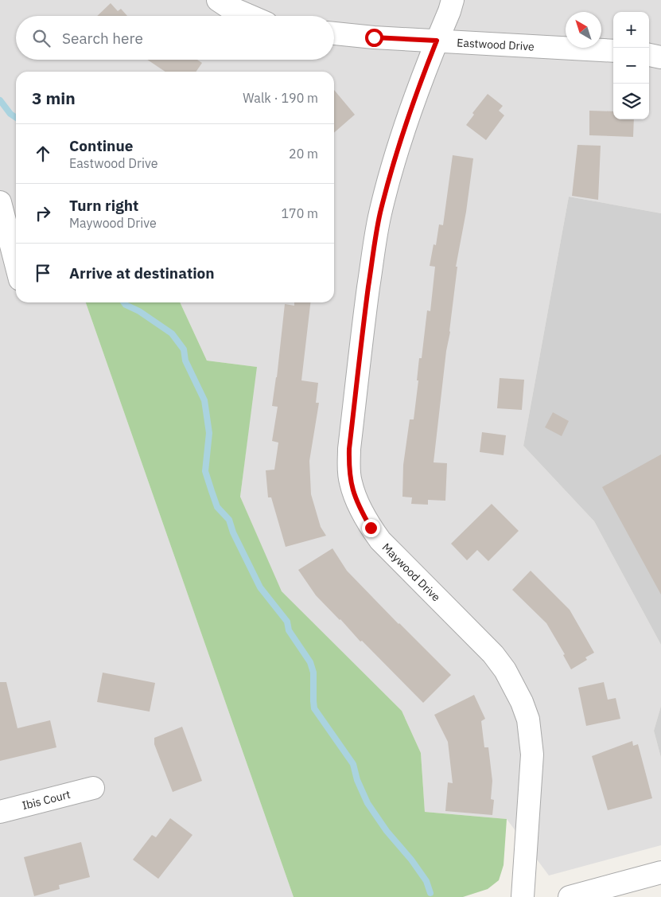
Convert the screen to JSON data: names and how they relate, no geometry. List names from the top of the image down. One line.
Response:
{"streets":{"street":["Eastwood Drive","Maywood Drive","Ibis Court"]},"crossings":[["Eastwood Drive","Maywood Drive"]],"north":"top left","page":{"map_buttons":["+","−"],"search":"Search here","heading":["3 min","Walk · 190 m"],"list":[["Continue","Eastwood Drive","20 m"],["Turn right","Maywood Drive","170 m"],"Arrive at destination"]}}
